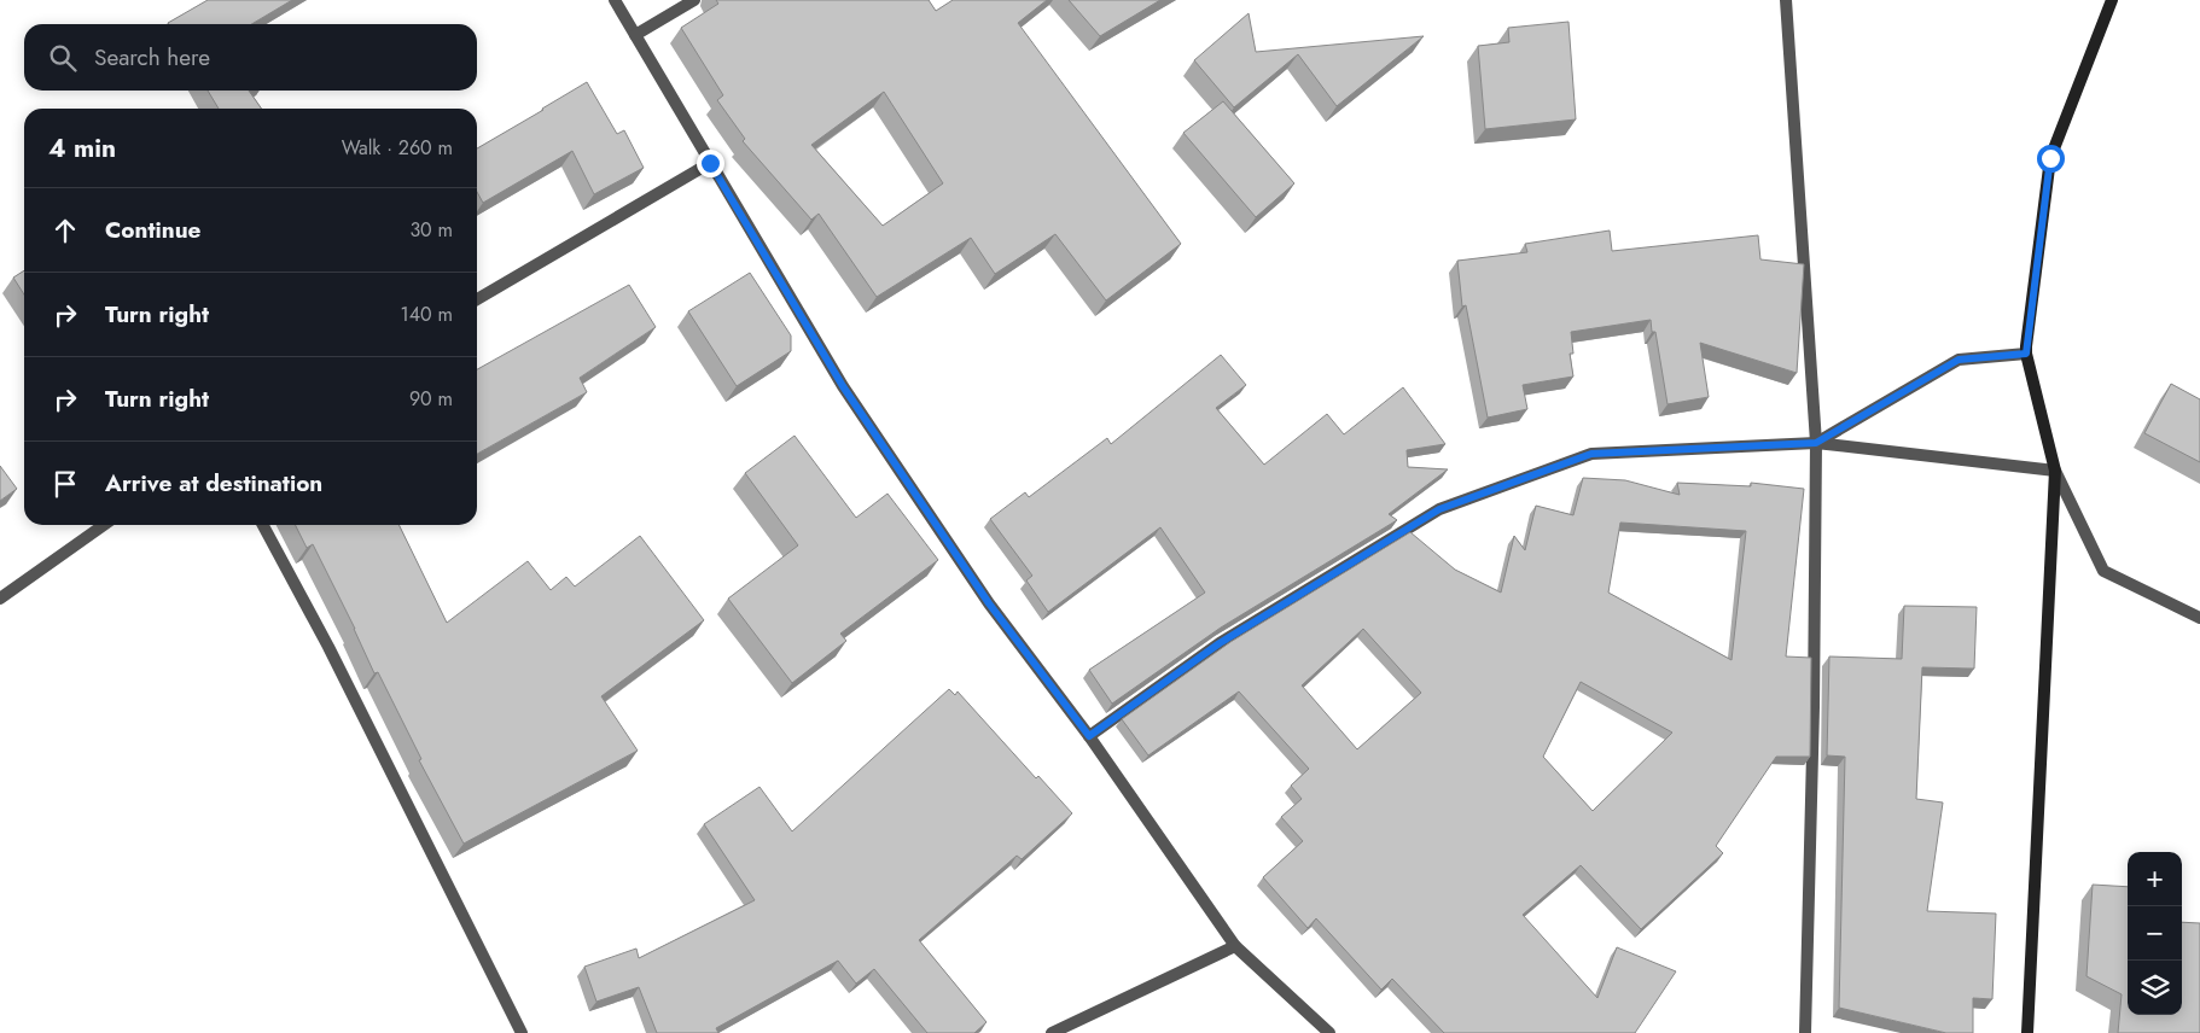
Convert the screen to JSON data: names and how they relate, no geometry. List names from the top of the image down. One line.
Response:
{"page":{"search":"Search here","heading":["4 min","Walk · 260 m"],"list":[["Continue","30 m"],["Turn right","140 m"],["Turn right","90 m"],"Arrive at destination"],"map_buttons":["+","−"]}}
